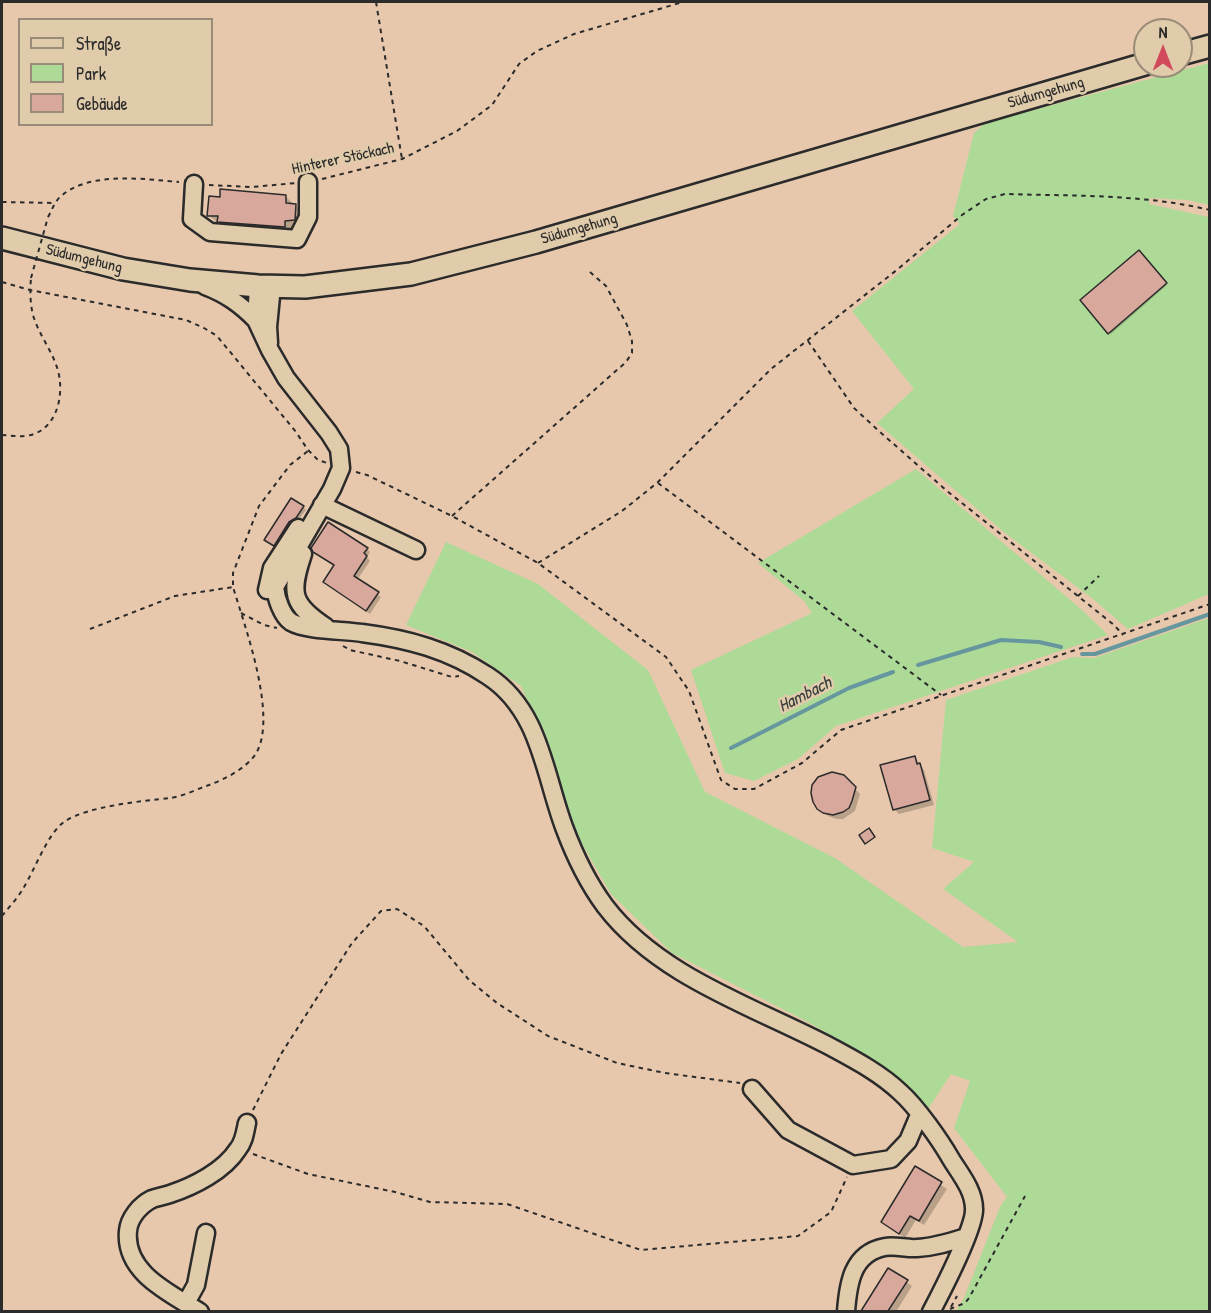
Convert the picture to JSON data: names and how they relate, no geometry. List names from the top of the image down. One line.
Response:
{"streets":{"main road":["Südumgehung"],"path":["Hinterer Stöckach"]},"water":["Hambach"],"legend":["Straße","Park","Gebäude"],"north":"top"}
